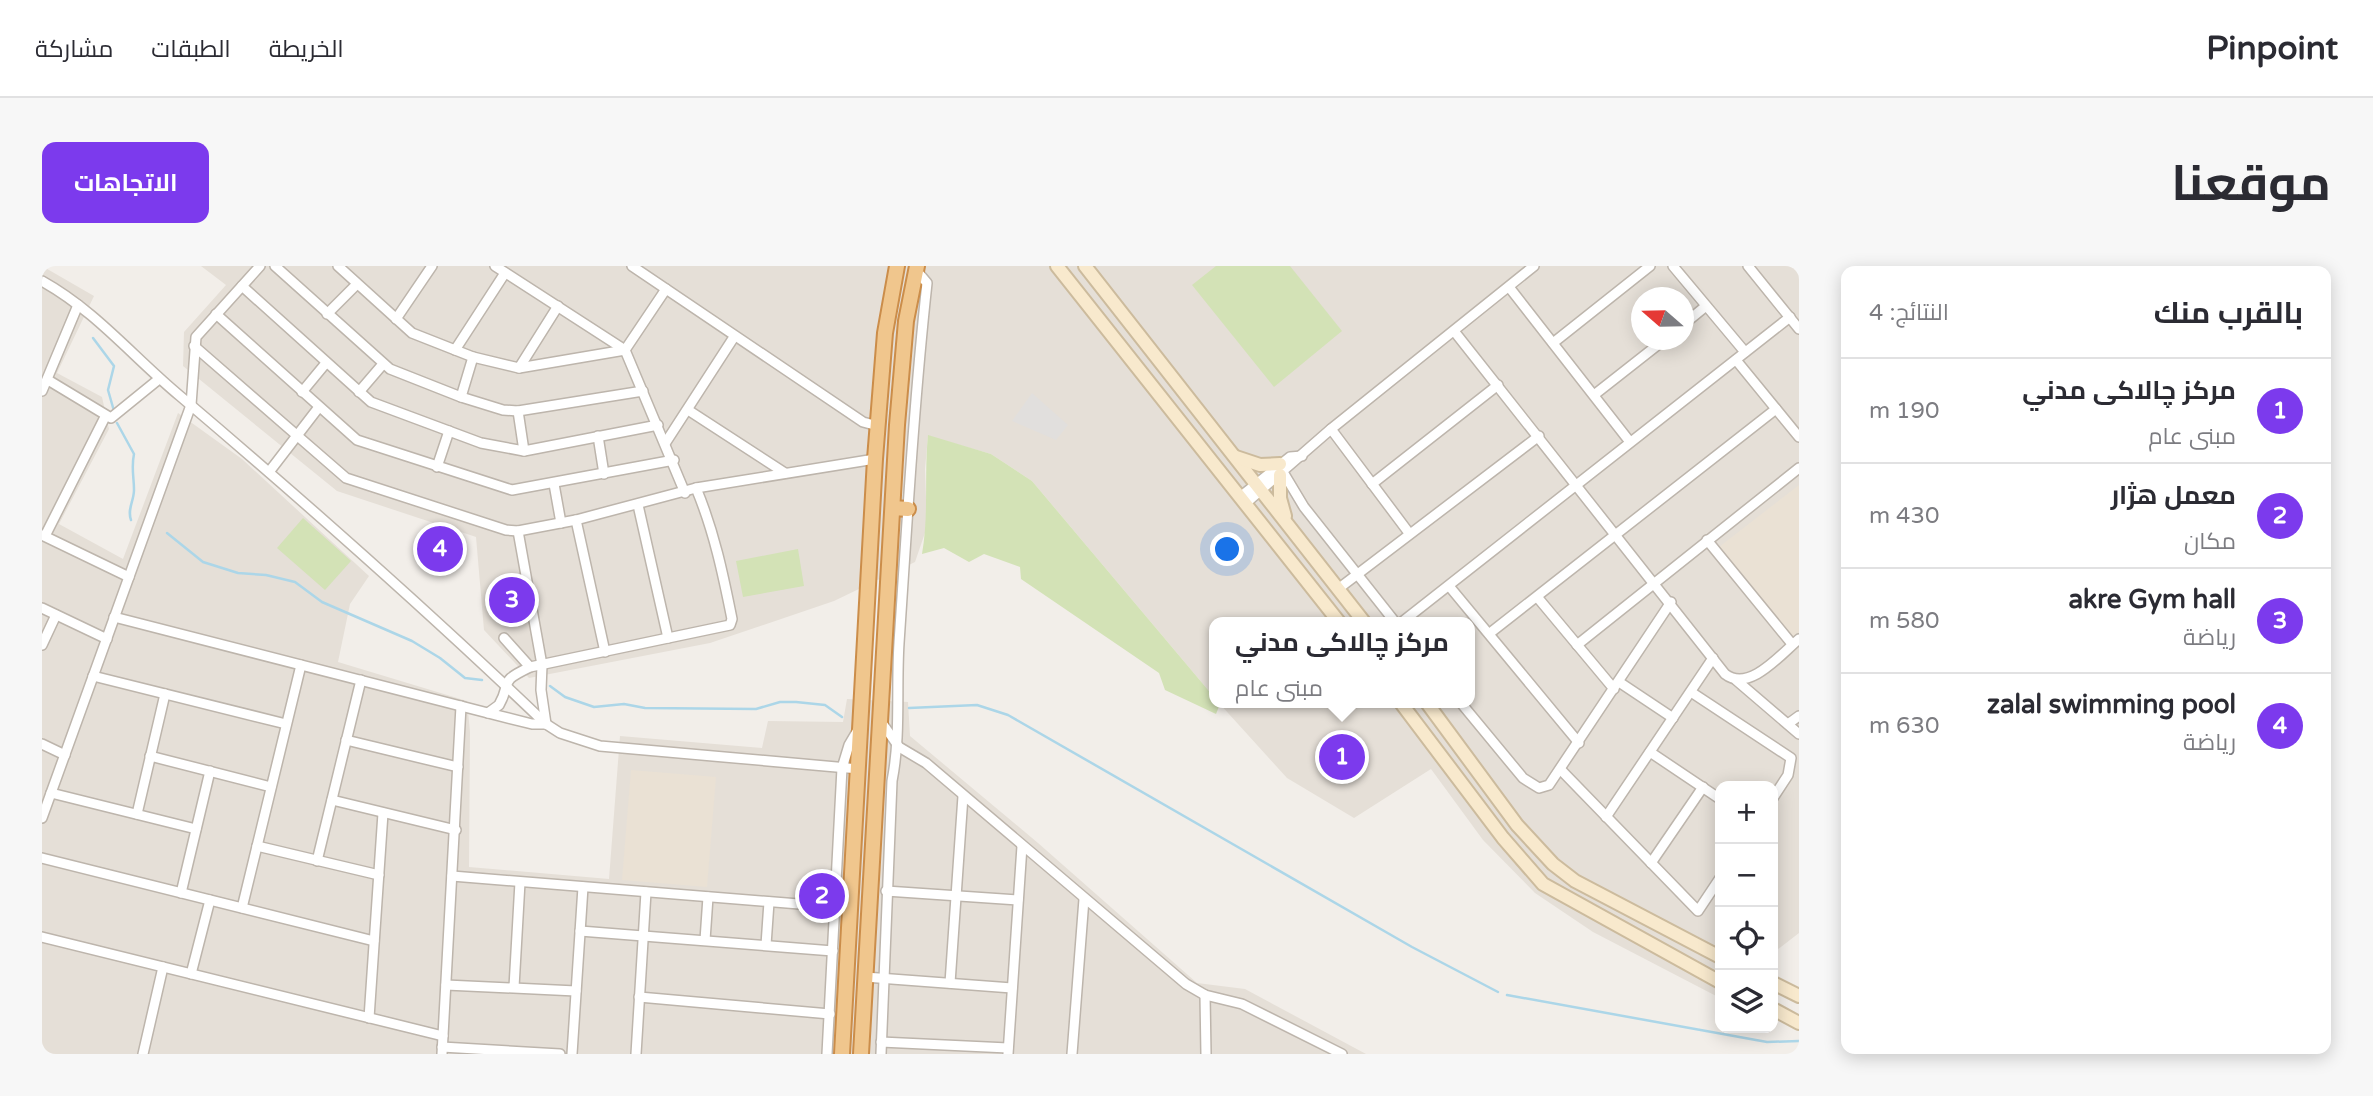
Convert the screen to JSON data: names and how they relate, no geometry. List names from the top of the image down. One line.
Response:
{"north":"left","page":{"header":"Pinpoint","nav":["الخريطة","الطبقات","مشاركة"],"title":"موقعنا","buttons":"الاتجاهات","heading":["بالقرب منك","النتائج: 4"],"list":[{"mark":"1","name":"مركز چالاکى مدني","note":"مبنى عام","value":"190 m"},{"mark":"2","name":"معمل هژار","note":"مكان","value":"430 m"},{"mark":"3","name":"akre Gym hall","note":"رياضة","value":"580 m"},{"mark":"4","name":"zalal swimming pool","note":"رياضة","value":"630 m"}],"pins":["4","3","1","2"],"popup":["مركز چالاکى مدني","مبنى عام"],"map_buttons":["+","−"]}}
